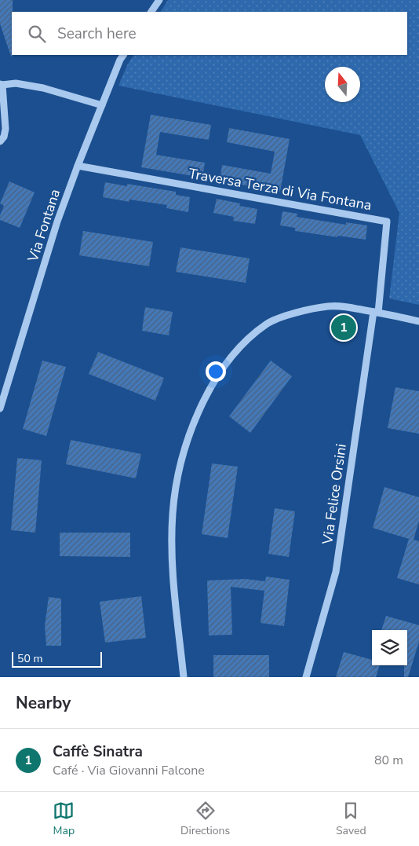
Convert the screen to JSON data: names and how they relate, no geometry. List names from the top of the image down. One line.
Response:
{"streets":{"street":["Traversa Terza di Via Fontana","Via Fontana","Via Felice Orsini"]},"crossings":[["Traversa Terza di Via Fontana","Via Fontana"],["Traversa Terza di Via Fontana","Via Felice Orsini"]],"scale_bar":"50 m","north":"top","page":{"search":"Search here","pins":"1","scale":"50 m","heading":"Nearby","list":[{"mark":"1","name":"Caffè Sinatra","note":"Café · Via Giovanni Falcone","value":"80 m"}],"nav":["Map","Directions","Saved"]}}
